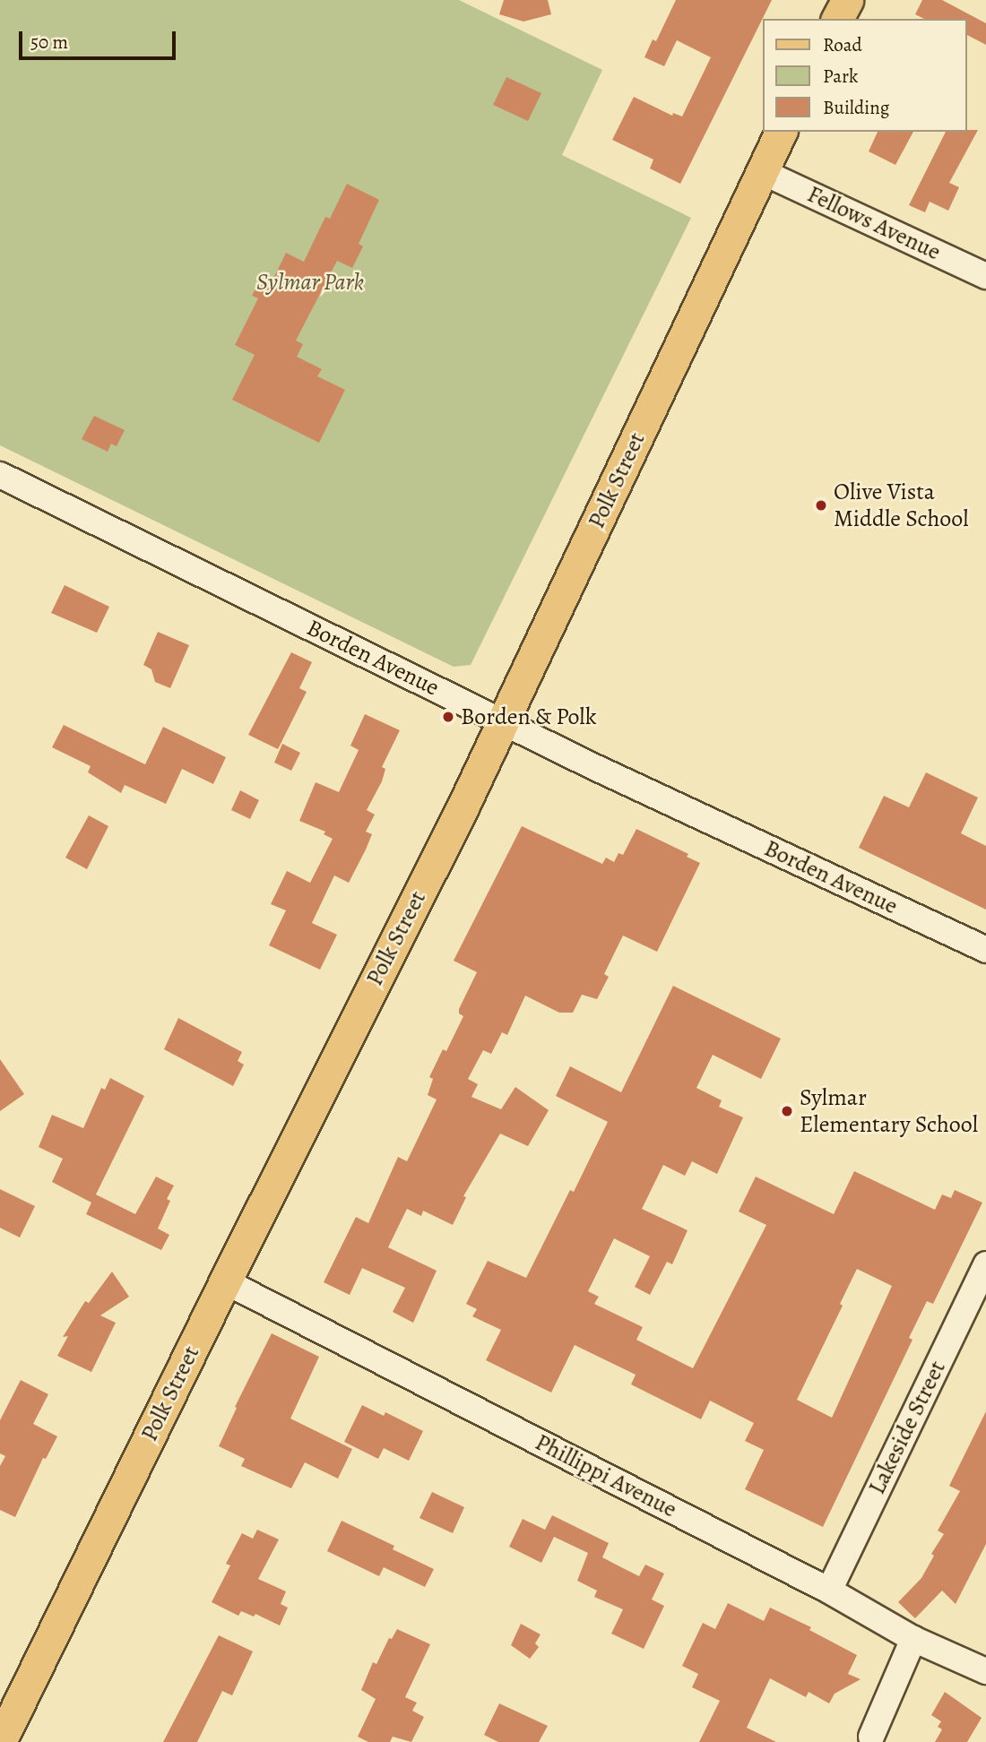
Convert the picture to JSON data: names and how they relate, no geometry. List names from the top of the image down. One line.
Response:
{"streets":{"main road":["Polk Street"],"street":["Fellows Avenue","Borden Avenue","Lakeside Street","Phillippi Avenue"]},"crossings":[["Fellows Avenue","Polk Street"],["Polk Street","Borden Avenue"],["Polk Street","Phillippi Avenue"],["Lakeside Street","Phillippi Avenue"]],"parks":["Sylmar Park"],"places":["Olive Vista Middle School","Borden & Polk","Sylmar Elementary School"],"legend":["Road","Park","Building"],"scale_bar":"50 m"}
